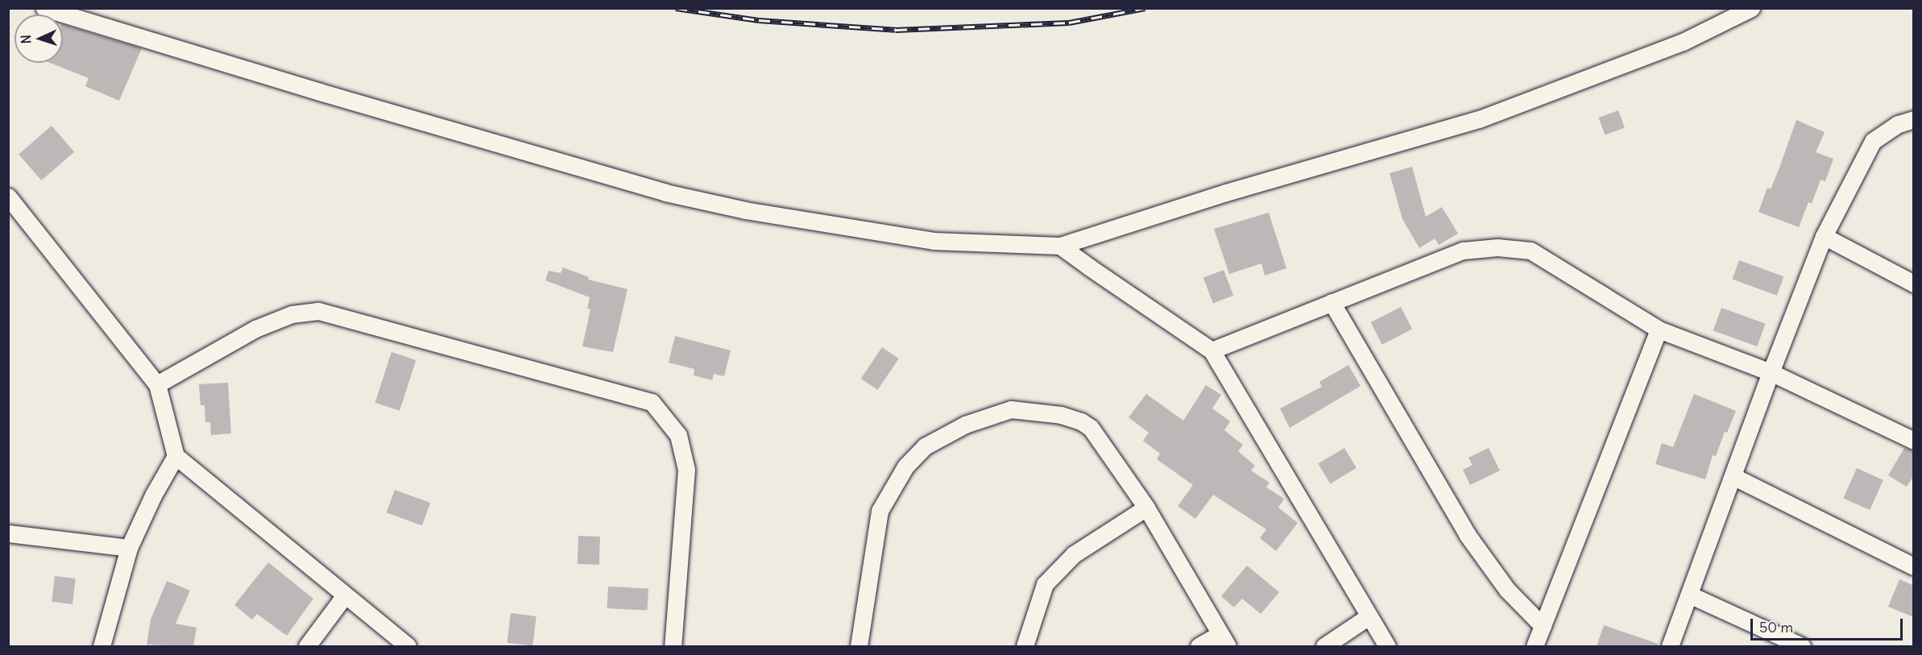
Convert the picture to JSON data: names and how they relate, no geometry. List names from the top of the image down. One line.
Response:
{"scale_bar":"50 m","north":"left"}
